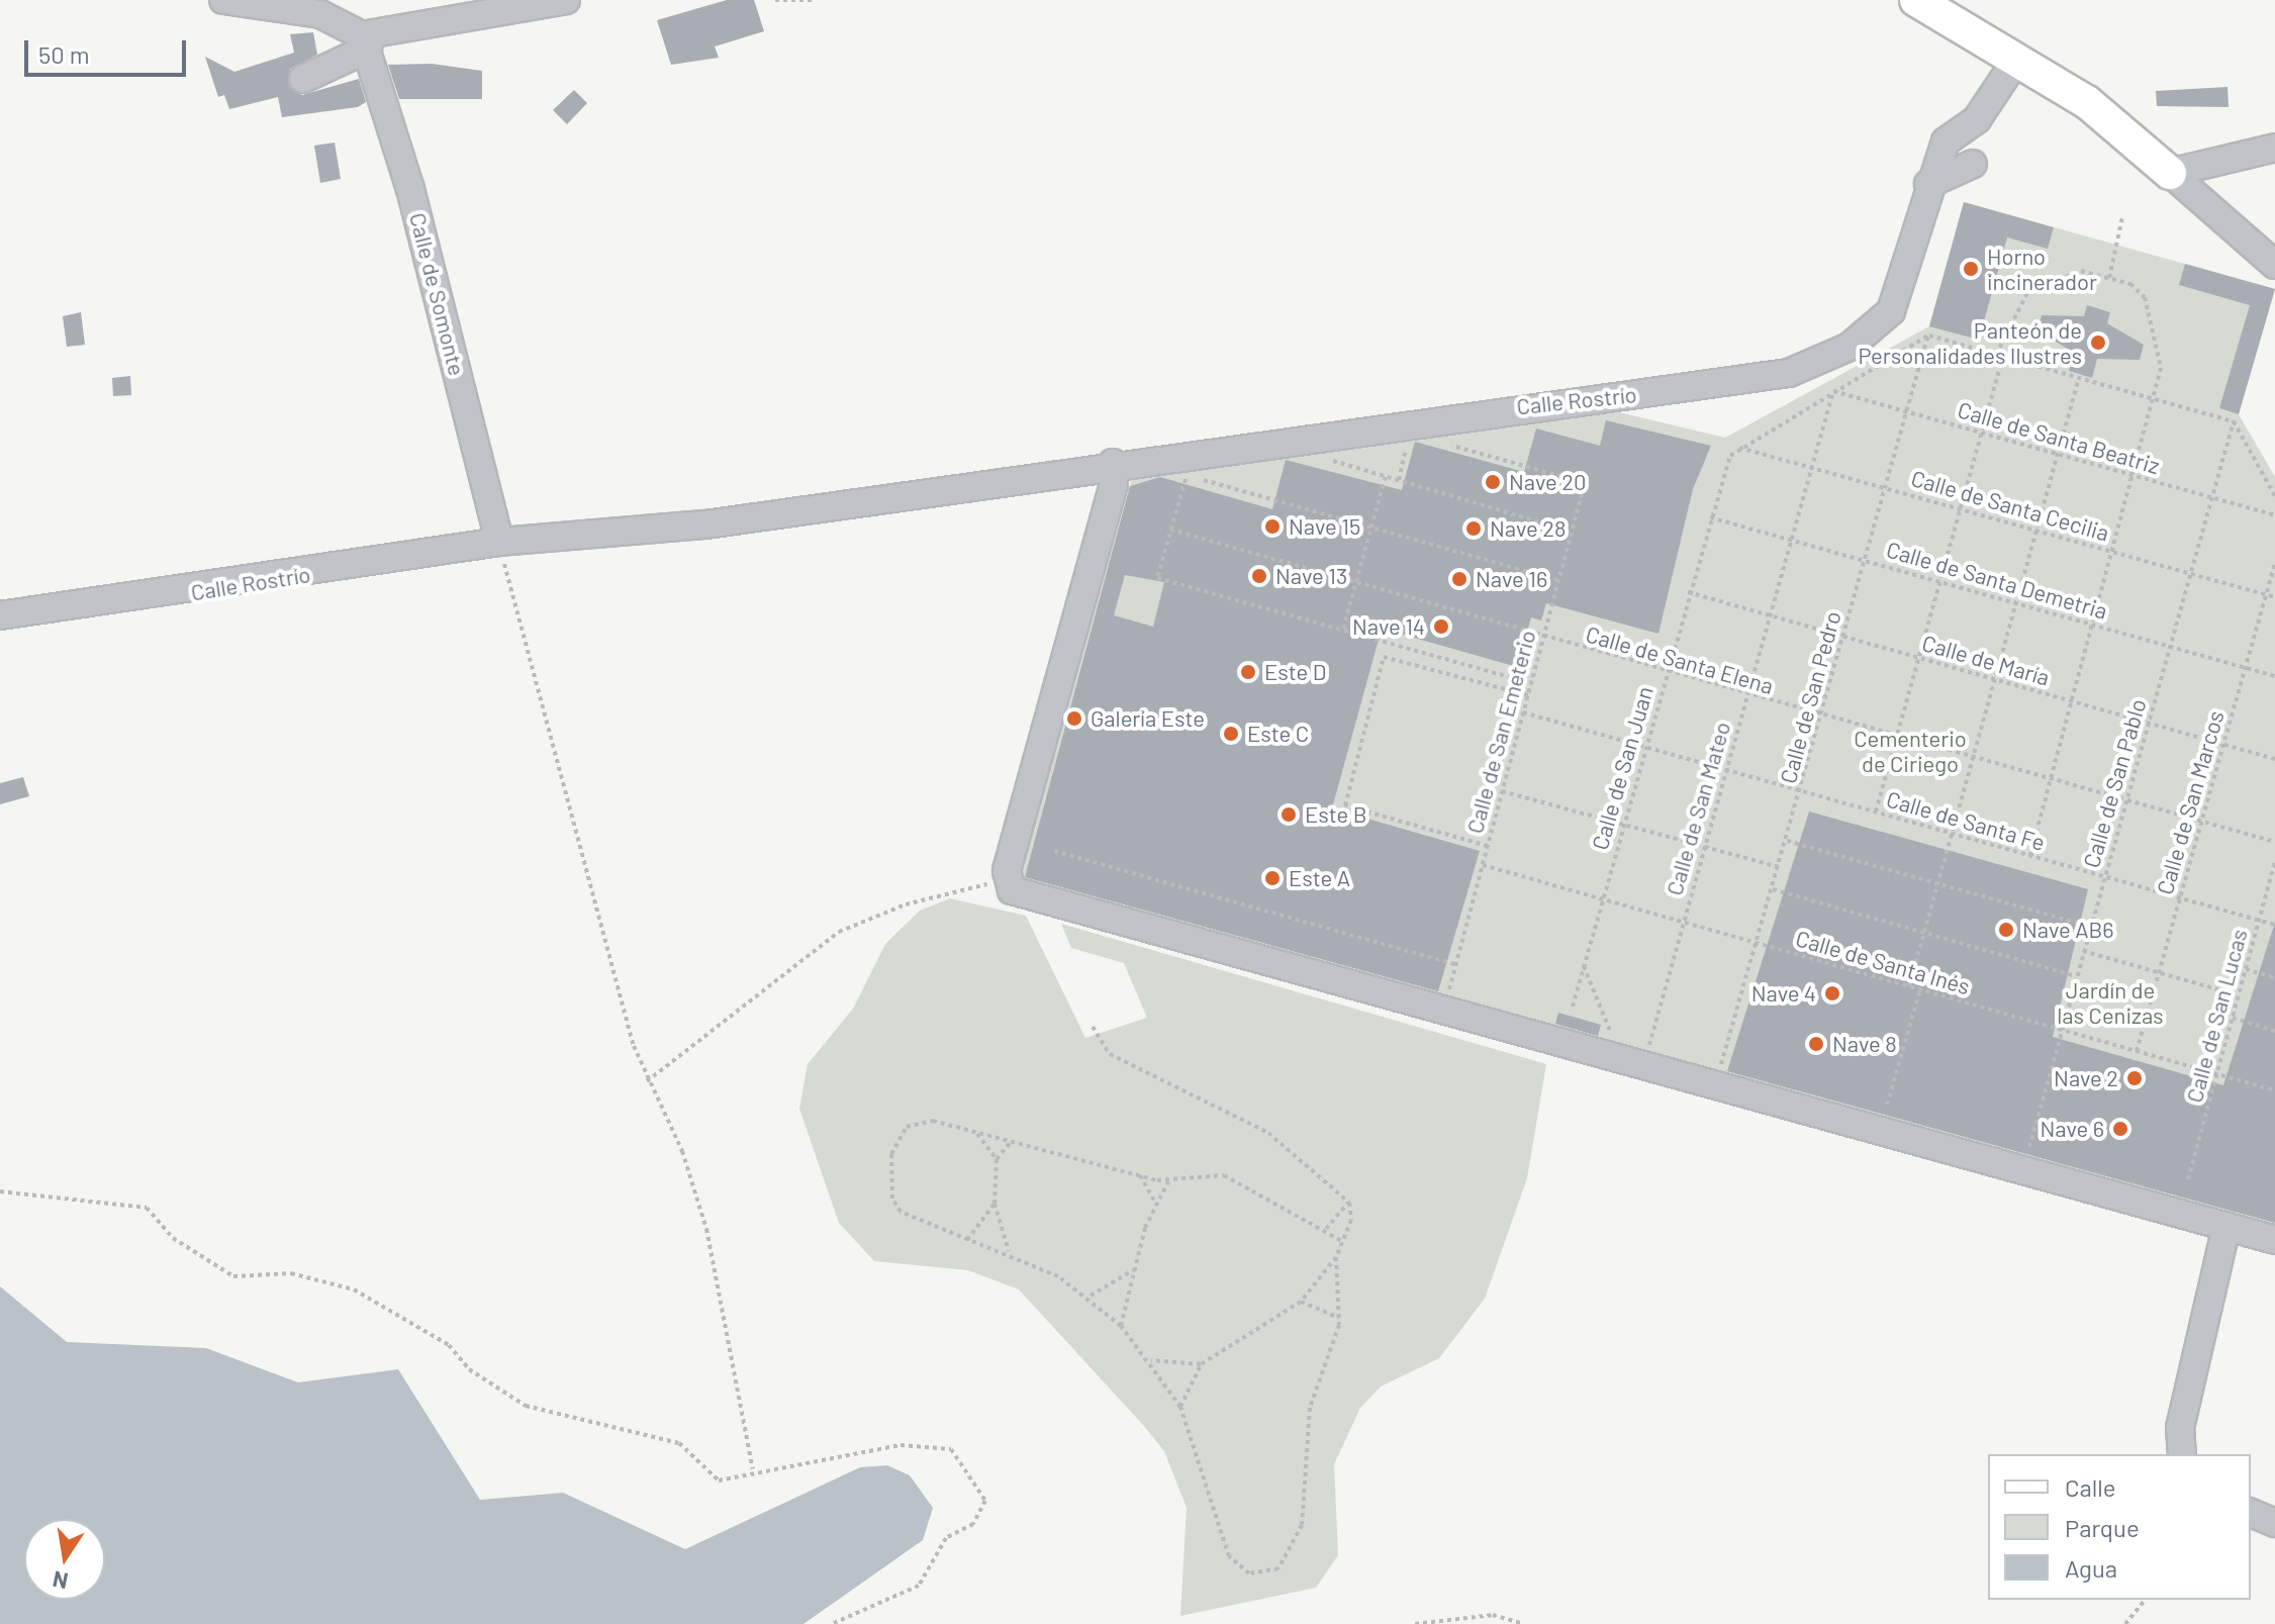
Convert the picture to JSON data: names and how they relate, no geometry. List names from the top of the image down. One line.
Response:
{"streets":{"street":["Calle de Somonte","Calle Rostrío"],"path":["Calle de Santa Beatriz","Calle de Santa Cecilia","Calle de Santa Demetria","Calle de Santa Elena","Calle de María","Calle de San Pedro","Calle de San Emeterio","Calle de San Juan","Calle de San Pablo","Calle de San Marcos","Calle de San Mateo","Calle de Santa Fe","Calle de Santa Inés","Calle de San Lucas"]},"crossings":[["Calle de Somonte","Calle Rostrío"],["Calle de Santa Beatriz","Calle de San Pedro"],["Calle de Santa Beatriz","Calle de San Pablo"],["Calle de Santa Beatriz","Calle de San Mateo"],["Calle de Santa Cecilia","Calle de San Pedro"],["Calle de Santa Cecilia","Calle de San Juan"],["Calle de Santa Cecilia","Calle de San Pablo"],["Calle de Santa Cecilia","Calle de San Marcos"],["Calle de Santa Cecilia","Calle de San Mateo"],["Calle de Santa Demetria","Calle de San Pedro"],["Calle de Santa Demetria","Calle de San Juan"],["Calle de Santa Demetria","Calle de San Pablo"],["Calle de Santa Demetria","Calle de San Marcos"],["Calle de Santa Demetria","Calle de San Mateo"],["Calle de Santa Elena","Calle de San Pedro"],["Calle de Santa Elena","Calle de San Emeterio"],["Calle de Santa Elena","Calle de San Juan"],["Calle de Santa Elena","Calle de San Pablo"],["Calle de Santa Elena","Calle de San Marcos"],["Calle de Santa Elena","Calle de San Mateo"],["Calle de María","Calle de San Pedro"],["Calle de María","Calle de San Juan"],["Calle de María","Calle de San Pablo"],["Calle de María","Calle de San Marcos"],["Calle de María","Calle de San Mateo"],["Calle de San Pedro","Calle de Santa Fe"],["Calle de San Pedro","Calle de Santa Inés"],["Calle de San Emeterio","Calle de Santa Fe"],["Calle de San Emeterio","Calle de Santa Inés"],["Calle de San Juan","Calle de Santa Fe"],["Calle de San Juan","Calle de Santa Inés"],["Calle de San Pablo","Calle de Santa Fe"],["Calle de San Pablo","Calle de Santa Inés"],["Calle de San Marcos","Calle de Santa Fe"],["Calle de San Marcos","Calle de Santa Inés"],["Calle de San Mateo","Calle de Santa Fe"],["Calle de San Mateo","Calle de Santa Inés"],["Calle de Santa Fe","Calle de San Lucas"],["Calle de Santa Inés","Calle de San Lucas"]],"parks":["Cementerio de Ciriego","Jardín de las Cenizas"],"places":["Horno incinerador","Panteón de Personalidades Ilustres","Nave 20","Nave 15","Nave 28","Nave 13","Nave 16","Nave 14","Este D","Galería Este","Este C","Este B","Este A","Nave AB6","Nave 4","Nave 8","Nave 2","Nave 6"],"legend":["Calle","Parque","Agua"],"scale_bar":"50 m","north":"bottom"}
